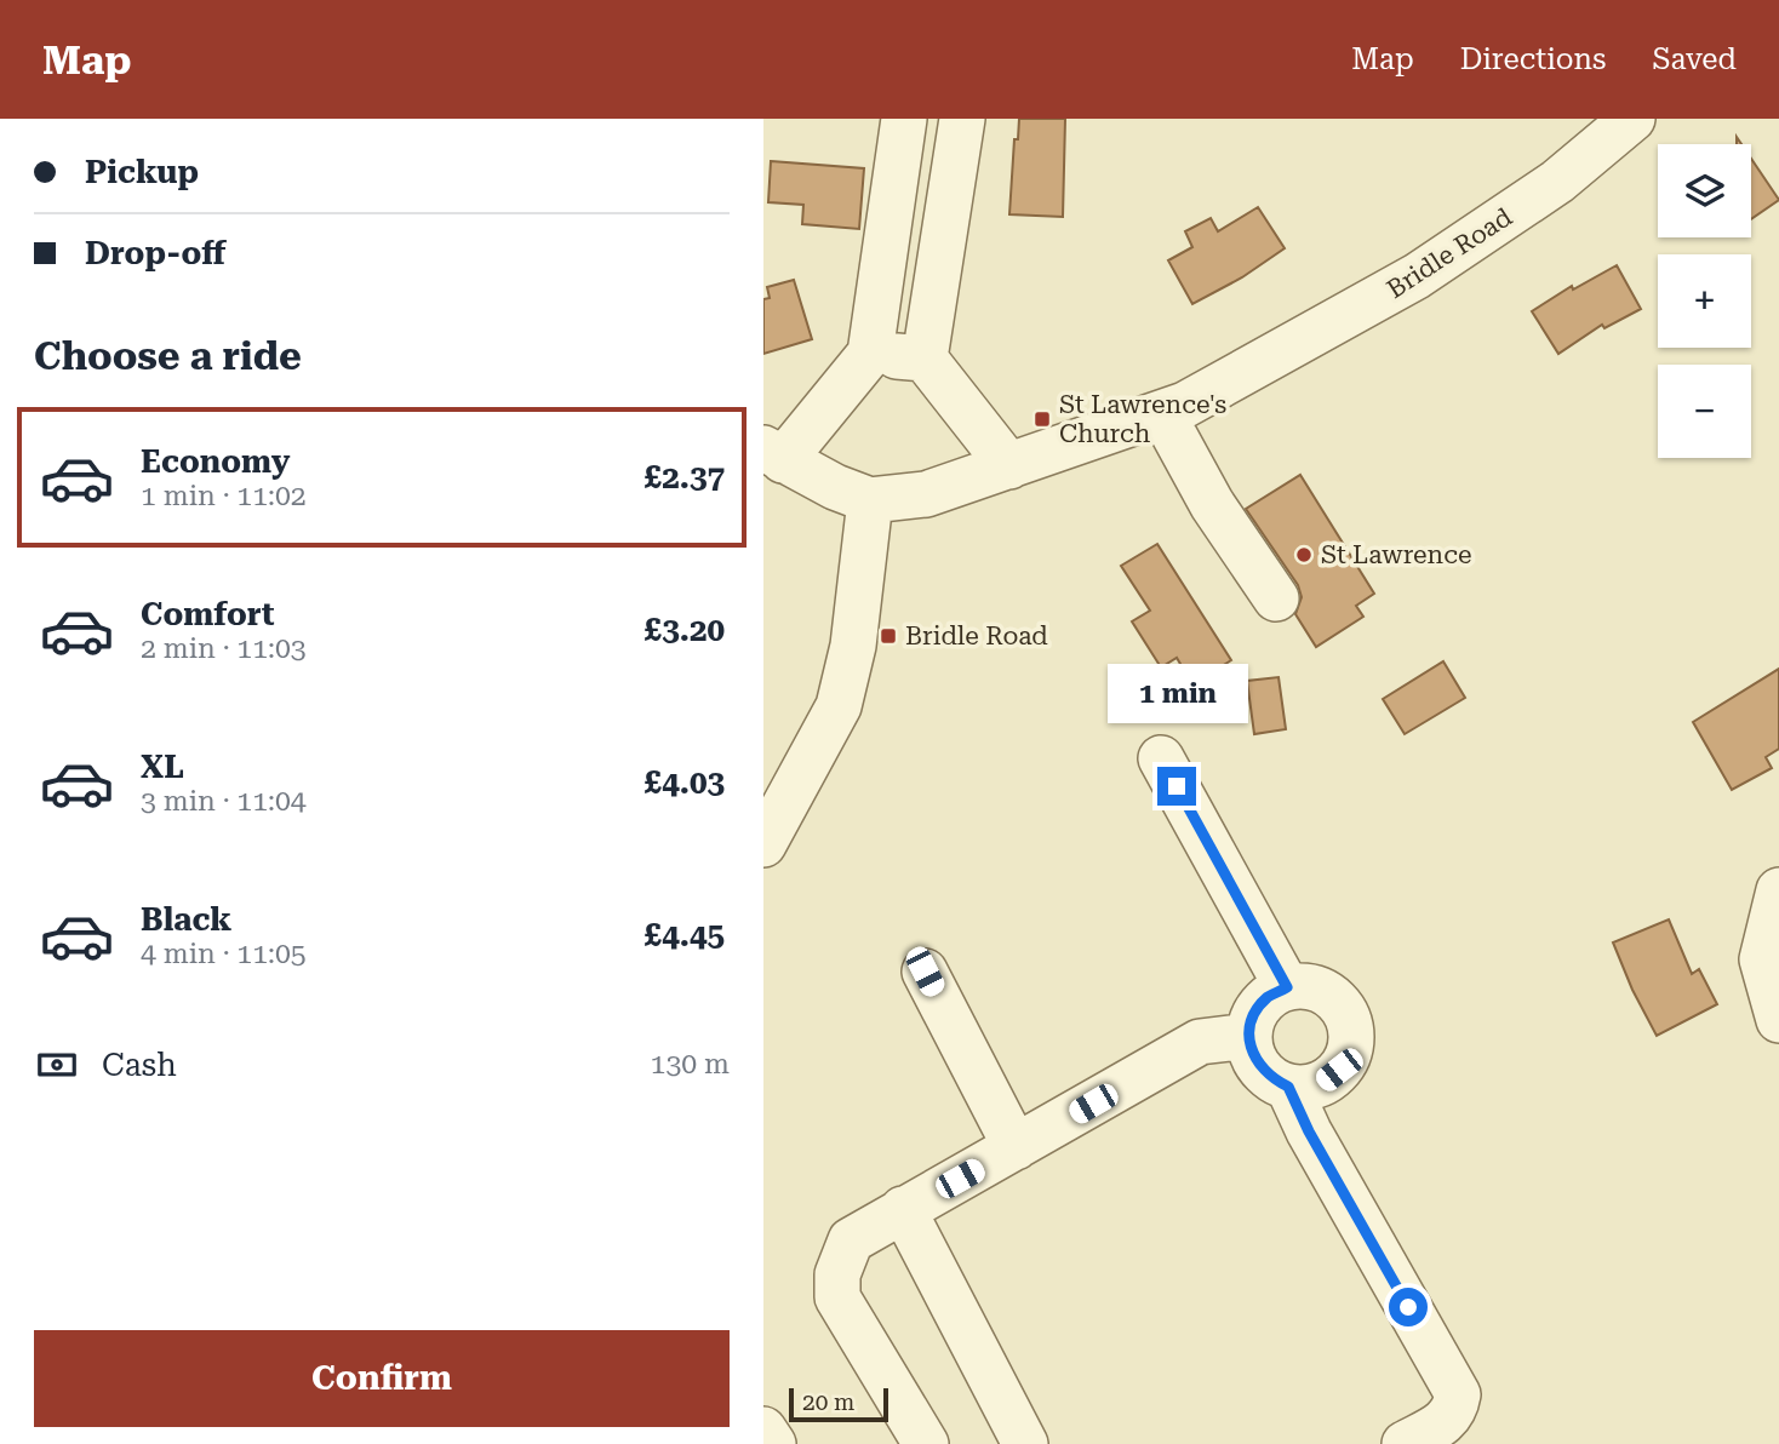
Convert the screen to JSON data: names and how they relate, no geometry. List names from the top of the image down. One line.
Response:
{"streets":{"street":["Bridle Road"]},"places":{"transit":["St Lawrence's Church","Bridle Road"],"other":["St Lawrence"]},"scale_bar":"20 m","page":{"header":"Map","nav":["Map","Directions","Saved"],"banner":["Pickup","Drop-off"],"map_buttons":["+","−"],"heading":"Choose a ride","list":[{"name":"Economy","note":"1 min · 11:02","value":"£2.37"},{"name":"Comfort","note":"2 min · 11:03","value":"£3.20"},{"name":"XL","note":"3 min · 11:04","value":"£4.03"},{"name":"Black","note":"4 min · 11:05","value":"£4.45"}],"bubble":"1 min","pay":["Cash","130 m"],"buttons":"Confirm","scale":"20 m"}}
